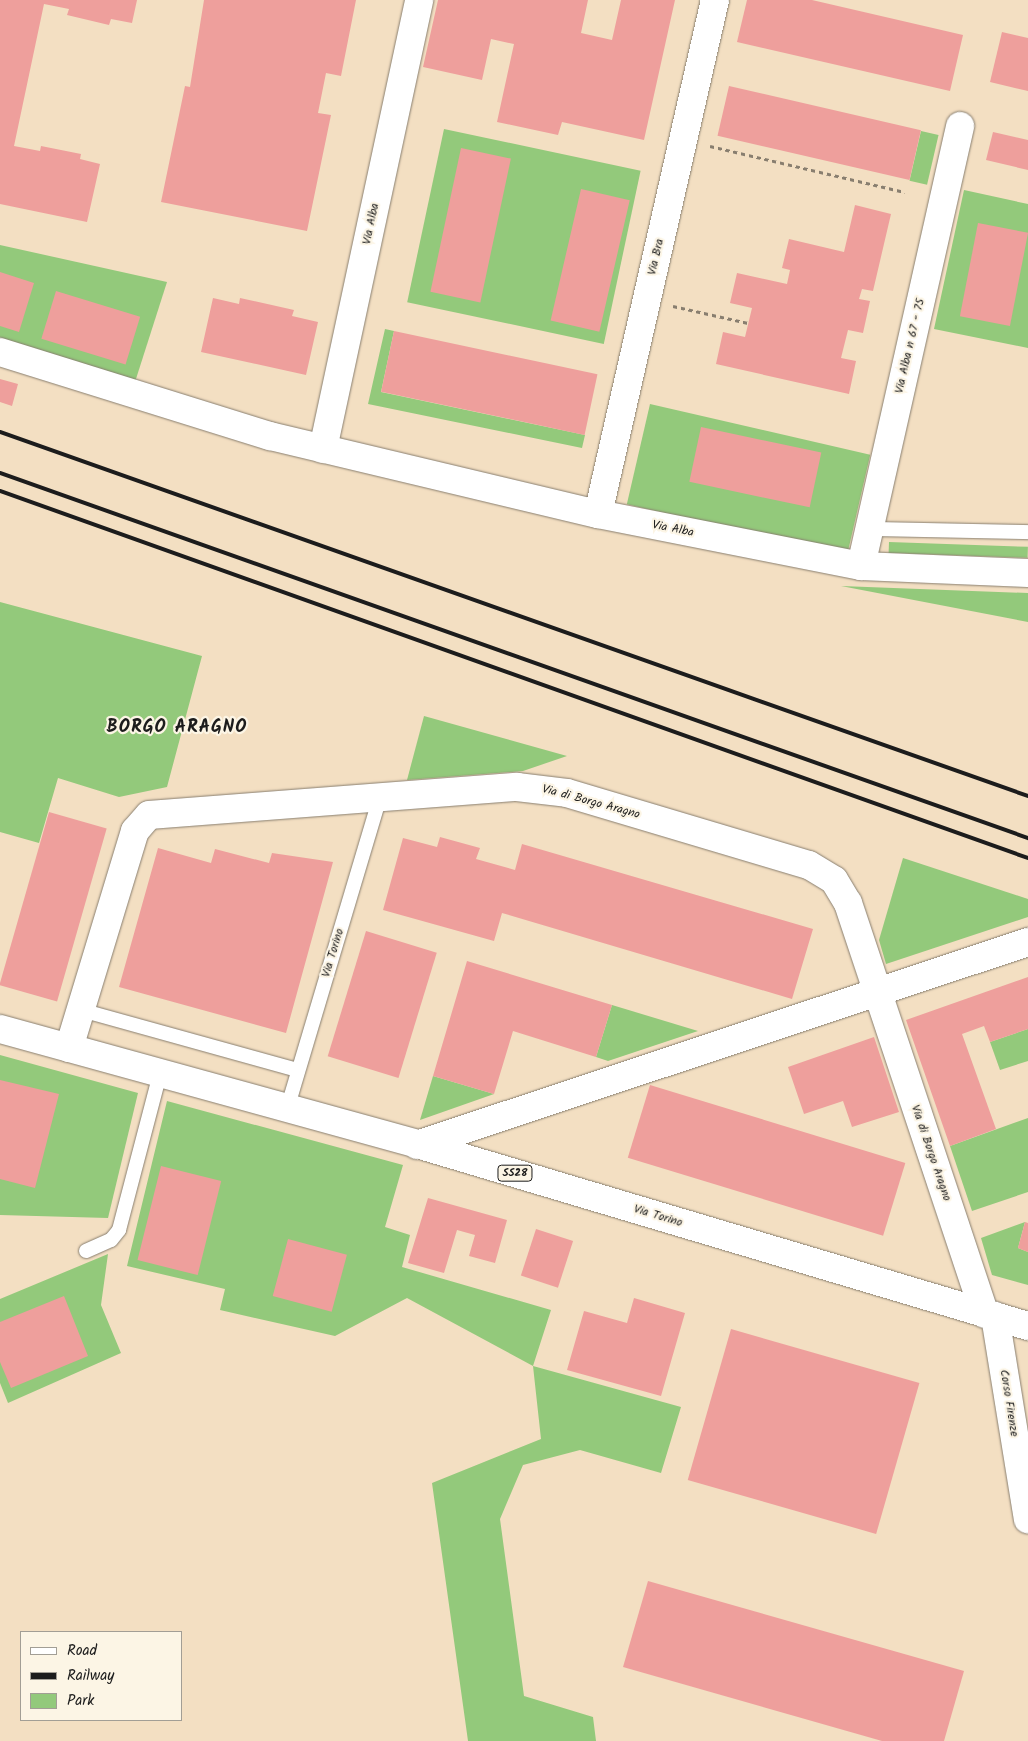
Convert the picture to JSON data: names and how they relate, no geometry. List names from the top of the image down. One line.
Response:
{"streets":{"street":["Via Alba","Via Bra","Via Alba n 67 - 75","Via di Borgo Aragno","Via Torino","SS28","Corso Firenze"]},"crossings":[["Via Alba","Via Bra"],["Via Alba","Via Alba n 67 - 75"],["Via di Borgo Aragno","Via Torino"],["Via di Borgo Aragno","Corso Firenze"],["Via Torino","Corso Firenze"]],"districts":["BORGO ARAGNO"],"legend":["Road","Railway","Park"]}
